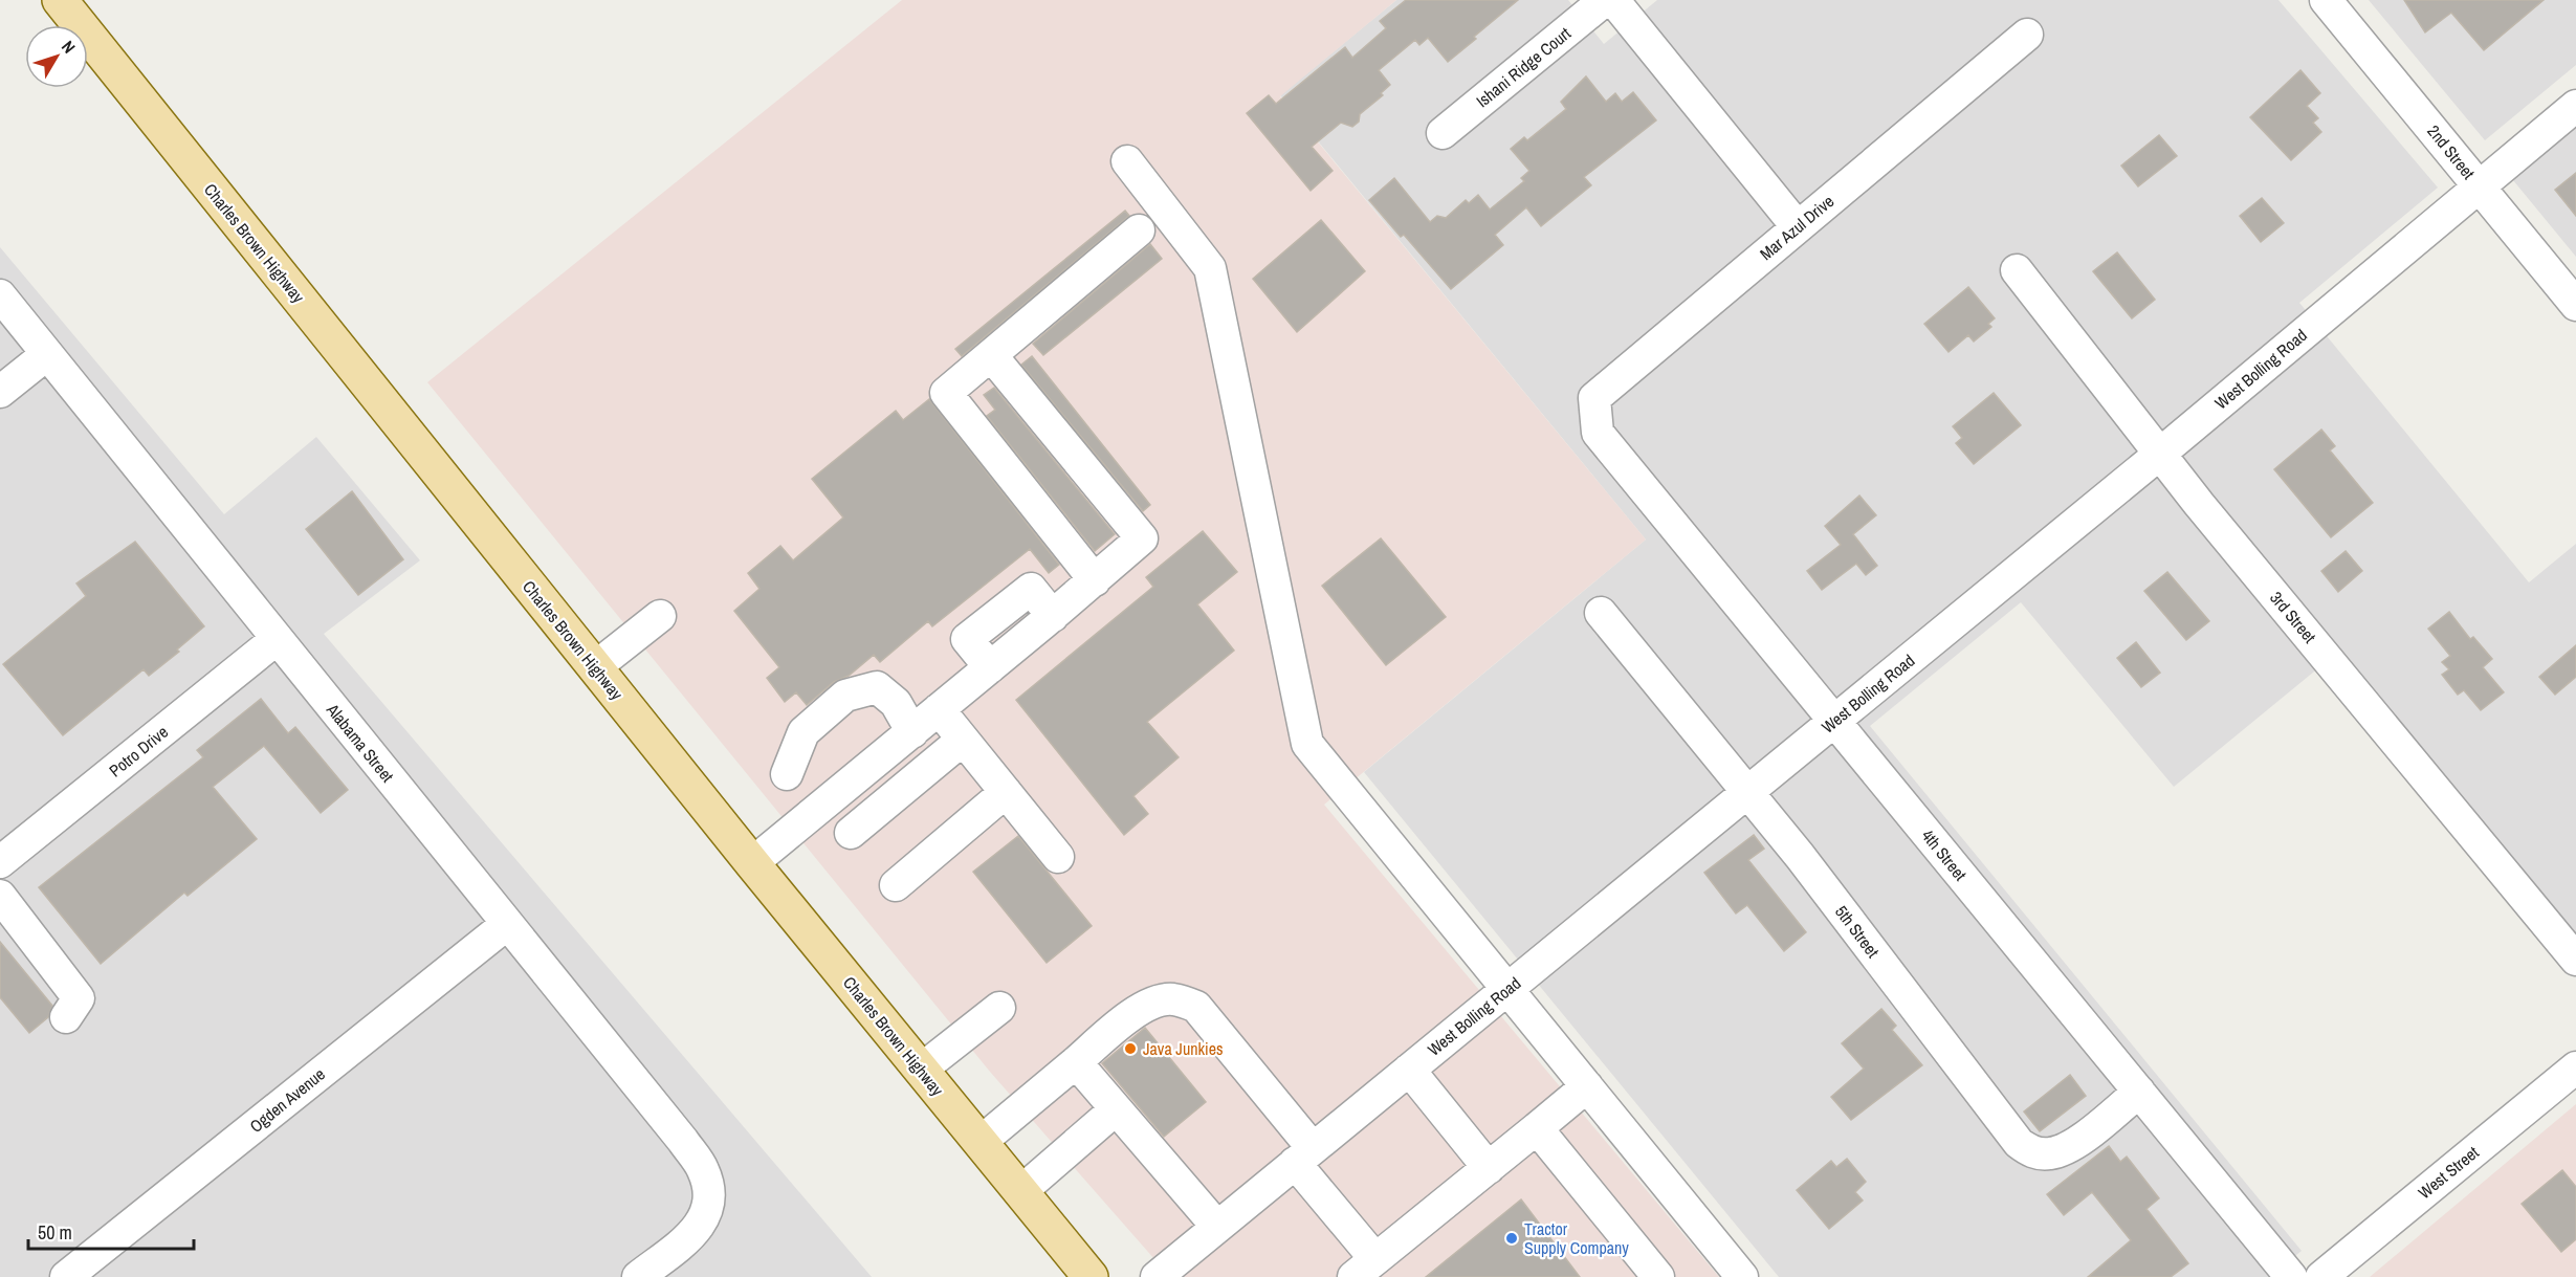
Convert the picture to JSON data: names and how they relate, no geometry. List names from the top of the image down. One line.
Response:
{"streets":{"main road":["Charles Brown Highway"],"street":["Ishani Ridge Court","2nd Street","Mar Azul Drive","West Bolling Road","3rd Street","Alabama Street","Potro Drive","4th Street","5th Street","Ogden Avenue","West Street"]},"crossings":[["2nd Street","West Bolling Road"],["Mar Azul Drive","4th Street"],["West Bolling Road","3rd Street"],["West Bolling Road","4th Street"],["West Bolling Road","5th Street"],["Alabama Street","Potro Drive"],["Alabama Street","Ogden Avenue"],["4th Street","5th Street"]],"places":["Java Junkies","Tractor Supply Company"],"scale_bar":"50 m","north":"top right"}
